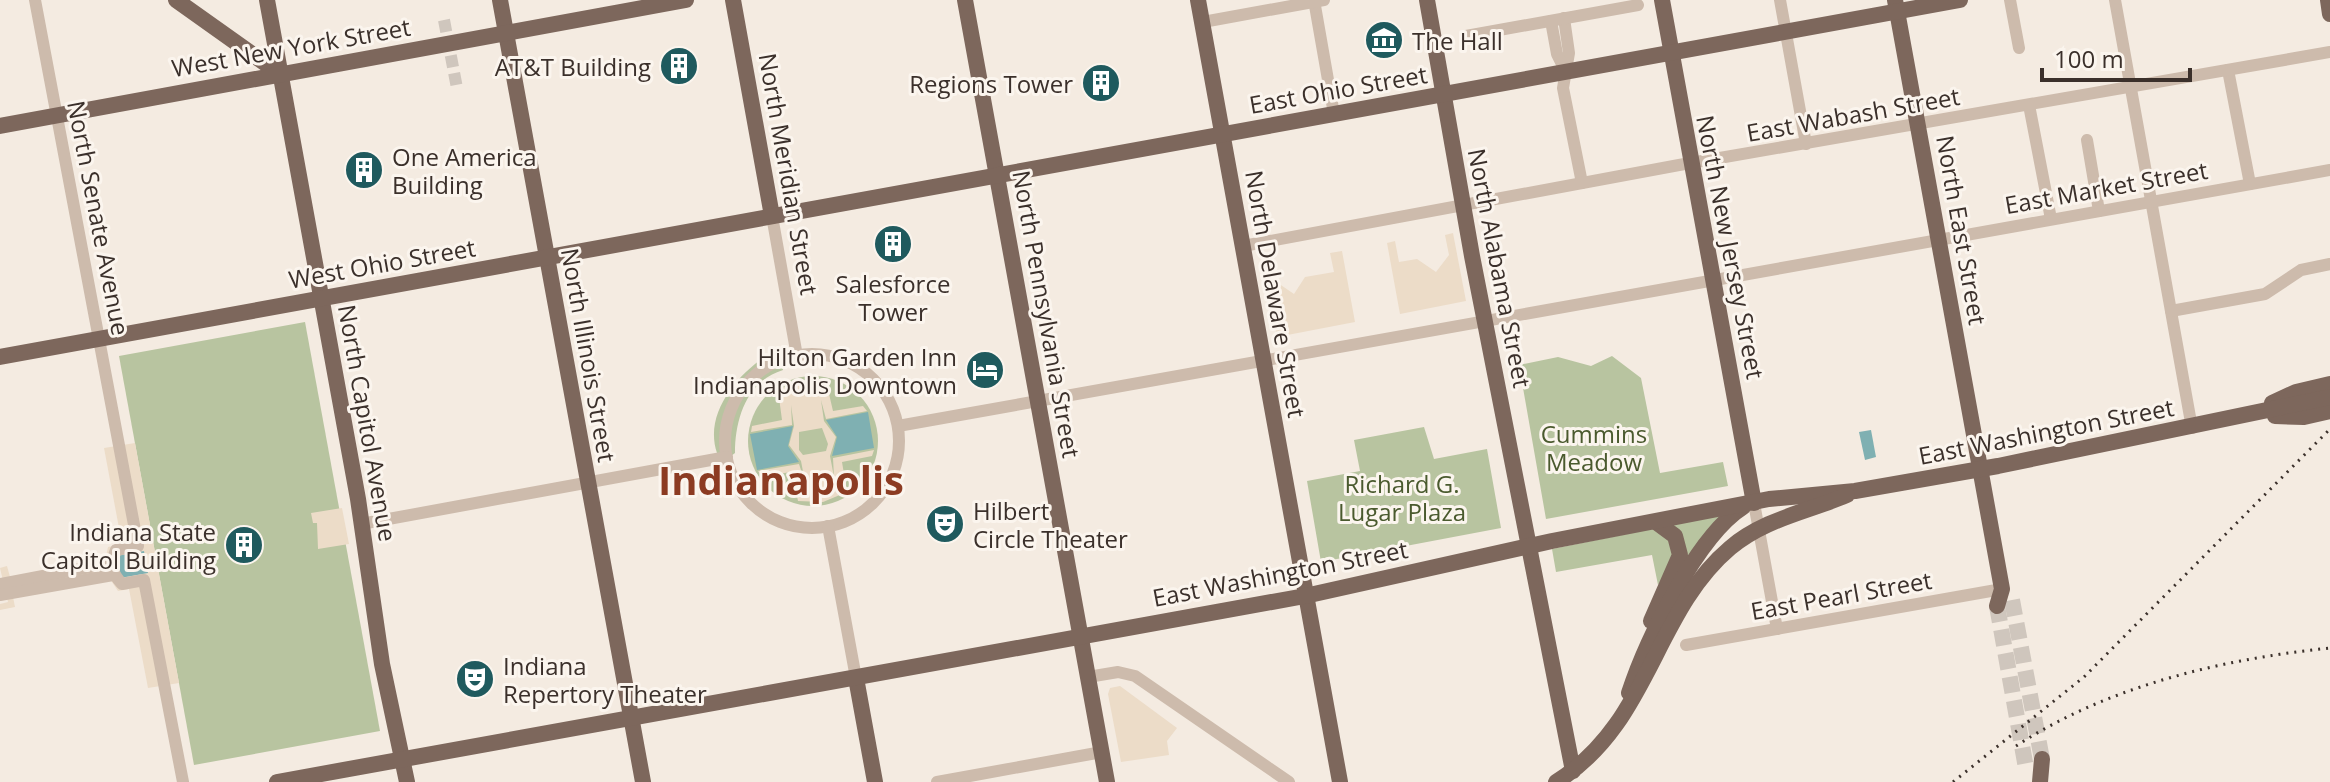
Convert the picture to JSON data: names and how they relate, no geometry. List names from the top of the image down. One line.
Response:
{"streets":{"main road":["West New York Street","East Ohio Street","North Meridian Street","North East Street","North New Jersey Street","West Ohio Street","North Alabama Street","North Delaware Street","North Pennsylvania Street","North Illinois Street","North Capitol Avenue","East Washington Street"],"street":["East Wabash Street","East Market Street","North Senate Avenue","East Pearl Street"]},"crossings":[["West New York Street","North Senate Avenue"],["West New York Street","North Illinois Street"],["West New York Street","North Capitol Avenue"],["East Ohio Street","North Meridian Street"],["East Ohio Street","North East Street"],["East Ohio Street","North New Jersey Street"],["East Ohio Street","West Ohio Street"],["East Ohio Street","North Alabama Street"],["East Ohio Street","North Delaware Street"],["East Ohio Street","North Pennsylvania Street"],["East Wabash Street","North East Street"],["East Wabash Street","North New Jersey Street"],["East Wabash Street","North Alabama Street"],["East Wabash Street","North Delaware Street"],["North Meridian Street","East Market Street"],["North Meridian Street","West Ohio Street"],["East Market Street","North East Street"],["East Market Street","North New Jersey Street"],["East Market Street","North Alabama Street"],["East Market Street","North Delaware Street"],["East Market Street","North Pennsylvania Street"],["North Senate Avenue","West Ohio Street"],["North East Street","East Washington Street"],["North East Street","East Pearl Street"],["North New Jersey Street","East Washington Street"],["West Ohio Street","North Illinois Street"],["West Ohio Street","North Capitol Avenue"],["North Alabama Street","East Washington Street"],["North Delaware Street","East Washington Street"],["North Pennsylvania Street","East Washington Street"],["North Illinois Street","East Washington Street"],["North Capitol Avenue","East Washington Street"]],"districts":["Indianapolis"],"parks":["Cummins Meadow","Richard G. Lugar Plaza"],"places":{"museum":["The Hall"],"building":["AT&T Building","Regions Tower","One America Building","Salesforce Tower","Indiana State Capitol Building"],"hotel":["Hilton Garden Inn Indianapolis Downtown"],"theatre":["Hilbert Circle Theater","Indiana Repertory Theater"]},"scale_bar":"100 m"}
